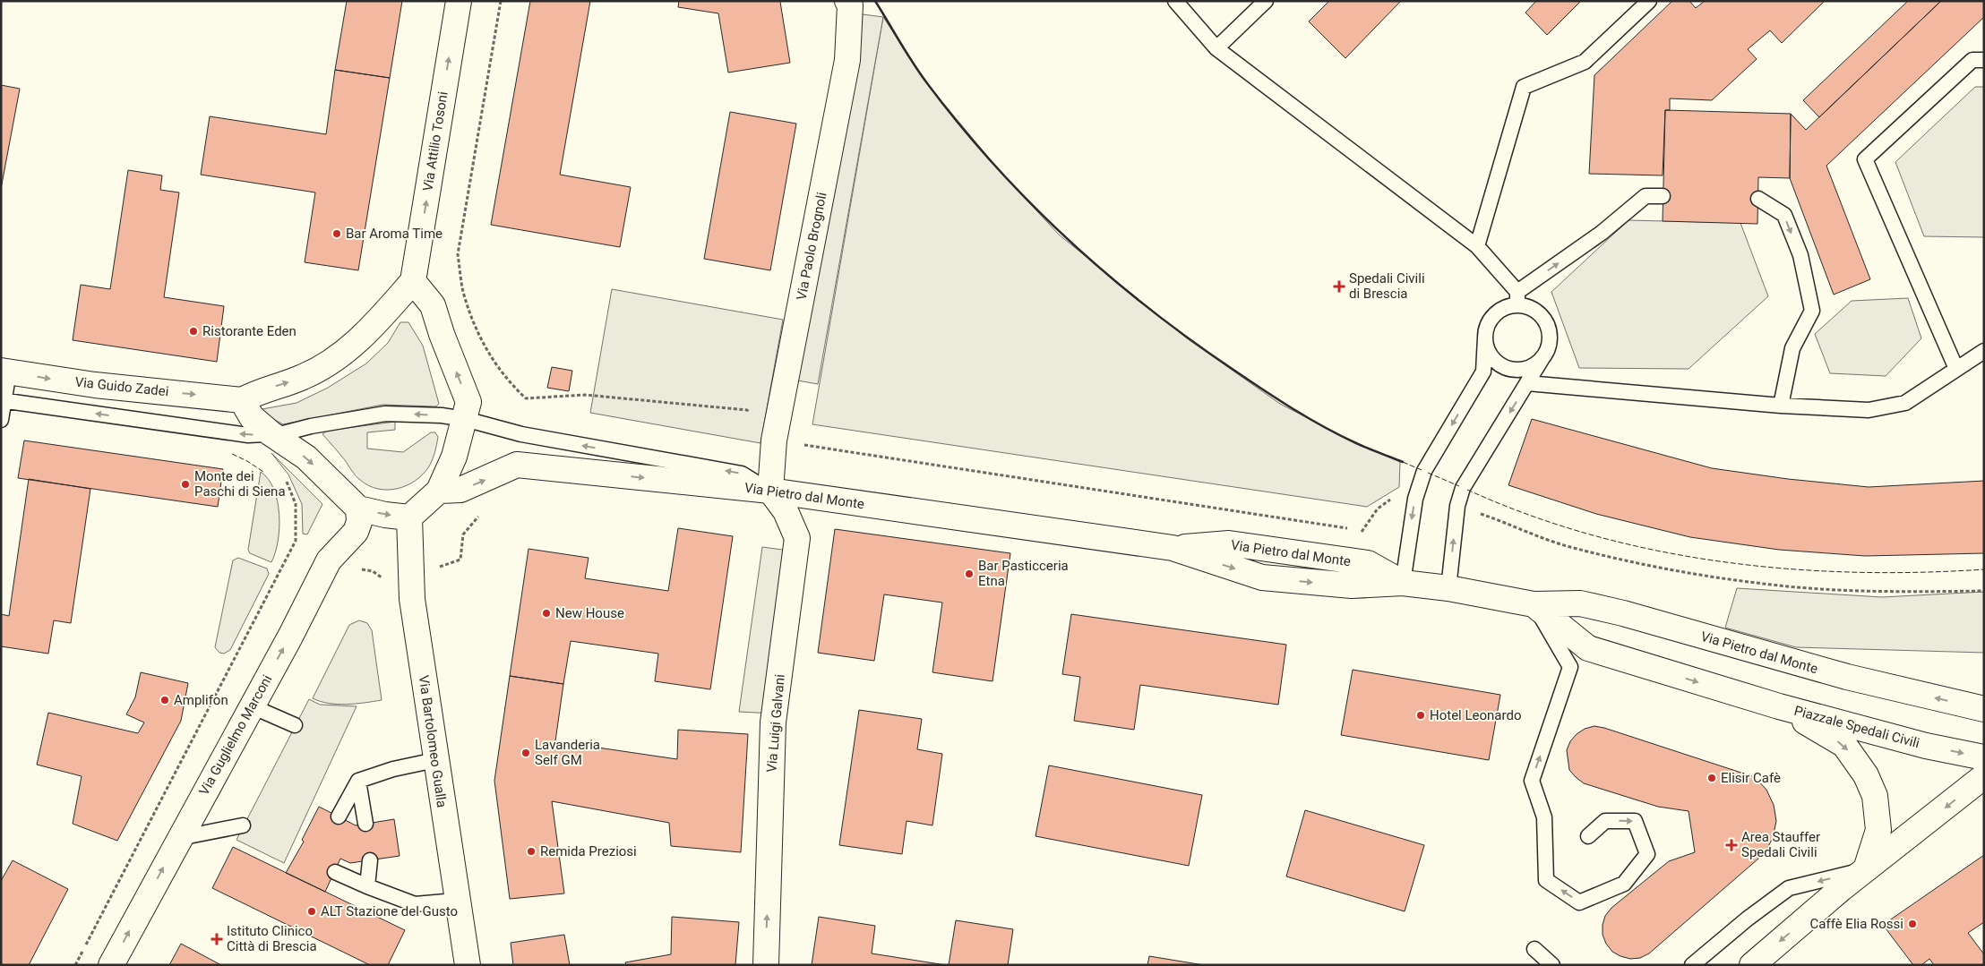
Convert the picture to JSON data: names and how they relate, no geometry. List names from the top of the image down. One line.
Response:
{"streets":{"street":["Via Attilio Tosoni","Via Paolo Brognoli","Via Guido Zadei","Via Pietro dal Monte","Via Luigi Galvani","Piazzale Spedali Civili","Via Guglielmo Marconi","Via Bartolomeo Gualla"]},"crossings":[["Via Paolo Brognoli","Via Pietro dal Monte"],["Via Paolo Brognoli","Via Luigi Galvani"],["Via Pietro dal Monte","Via Luigi Galvani"],["Via Pietro dal Monte","Piazzale Spedali Civili"]],"one_way":["Via Attilio Tosoni","Via Guido Zadei","Via Luigi Galvani","Piazzale Spedali Civili","Via Guglielmo Marconi"],"places":{"other":["Bar Aroma Time","Ristorante Eden","Monte dei Paschi di Siena","Bar Pasticceria Etna","New House","Amplifon","Hotel Leonardo","Lavanderia Self GM","Elisir Cafè","Remida Preziosi","ALT Stazione del Gusto","Caffè Elia Rossi"],"health":["Spedali Civili di Brescia","Area Stauffer Spedali Civili","Istituto Clinico Città di Brescia"]}}
